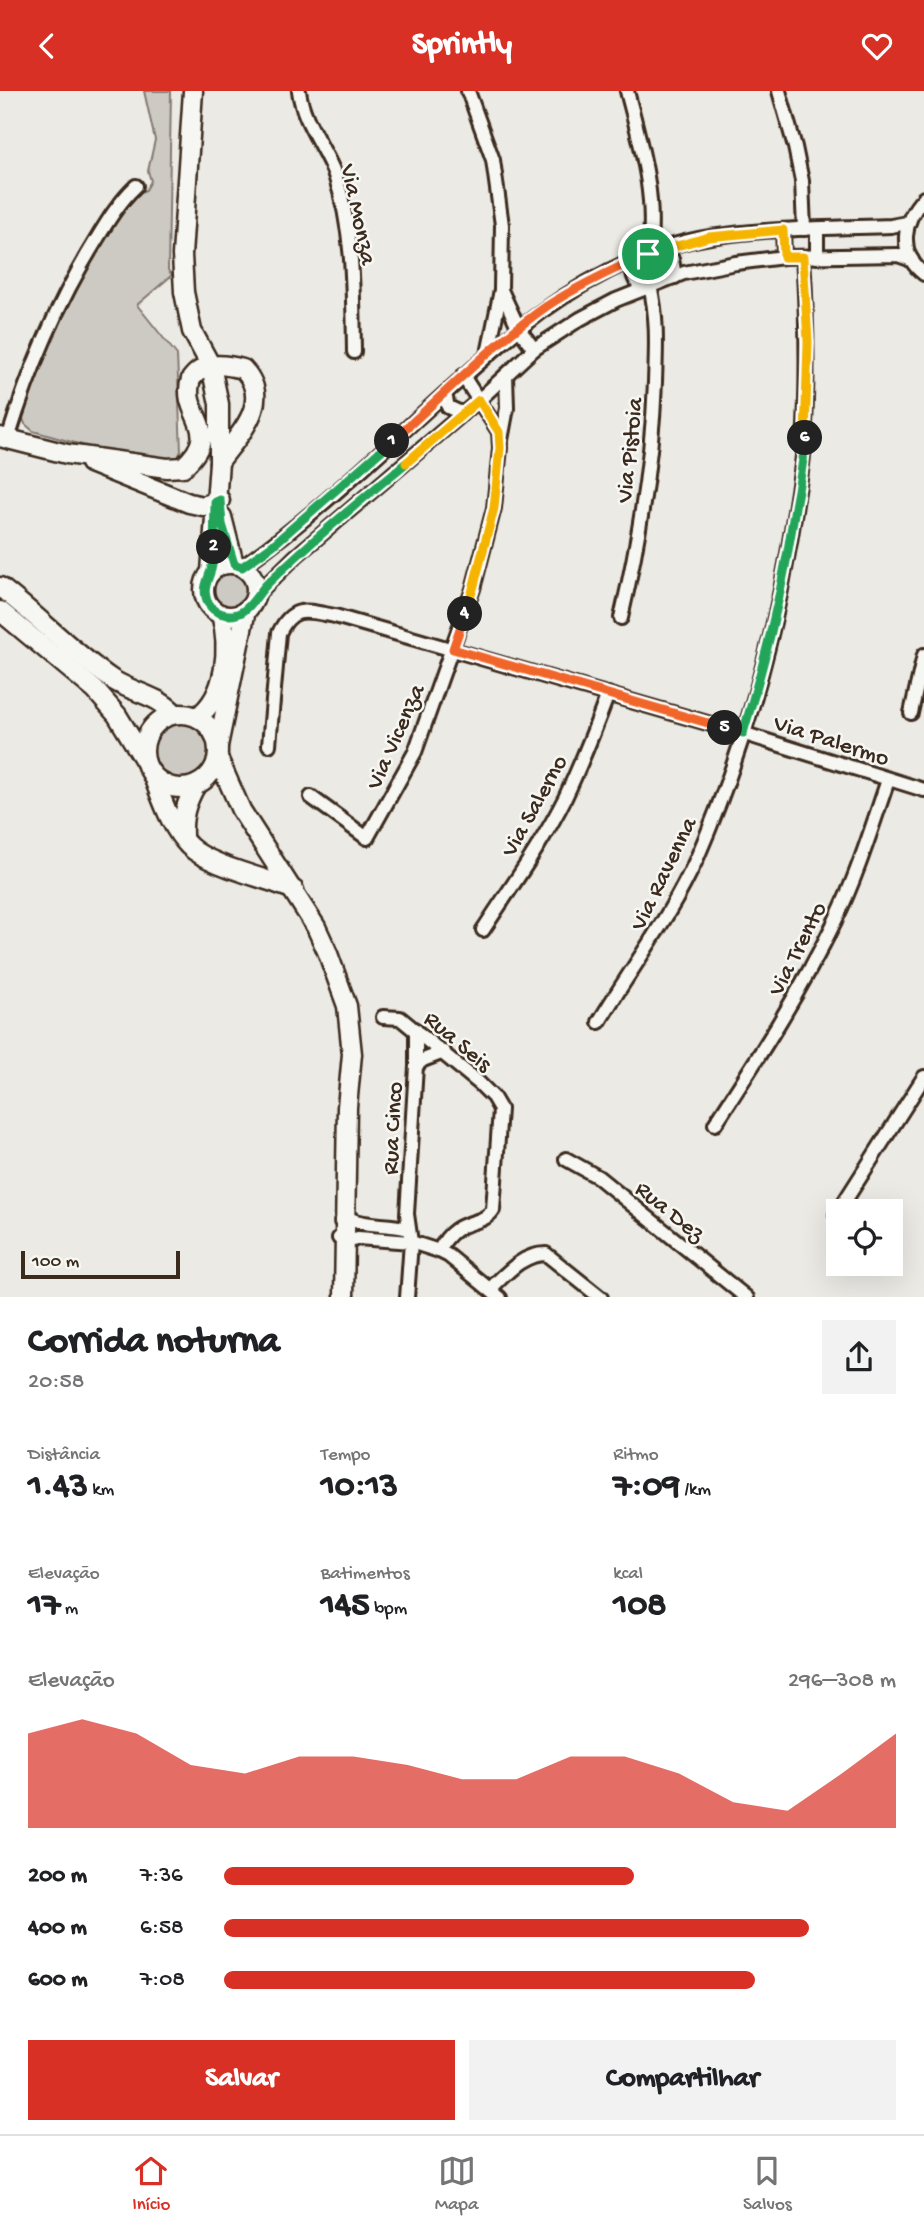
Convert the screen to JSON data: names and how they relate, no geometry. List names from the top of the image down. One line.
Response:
{"streets":{"street":["Via Monza","Via Pistoia","Via Vicenza","Via Palermo","Via Salerno","Via Ravenna","Via Trento","Rua Seis","Rua Cinco","Rua Dez"]},"crossings":[["Via Vicenza","Via Palermo"],["Via Palermo","Via Salerno"],["Via Palermo","Via Ravenna"],["Via Palermo","Via Trento"],["Rua Seis","Rua Cinco"]],"scale_bar":"100 m","page":{"header":"Sprintly","pins":["6","1","2","4","5"],"scale":"100 m","heading":["Corrida noturna","20:58"],"stats":[["Distância","1.43 km"],["Tempo","10:13"],["Ritmo","7:09 /km"],["Elevação","17 m"],["Batimentos","145 bpm"],["kcal","108"]],"chart":["Elevação","296–308 m"],"list":[{"name":"200 m","note":"7:36"},{"name":"400 m","note":"6:58"},{"name":"600 m","note":"7:08"}],"buttons":["Salvar","Compartilhar"],"tabs":["Início","Mapa","Salvos"]}}
